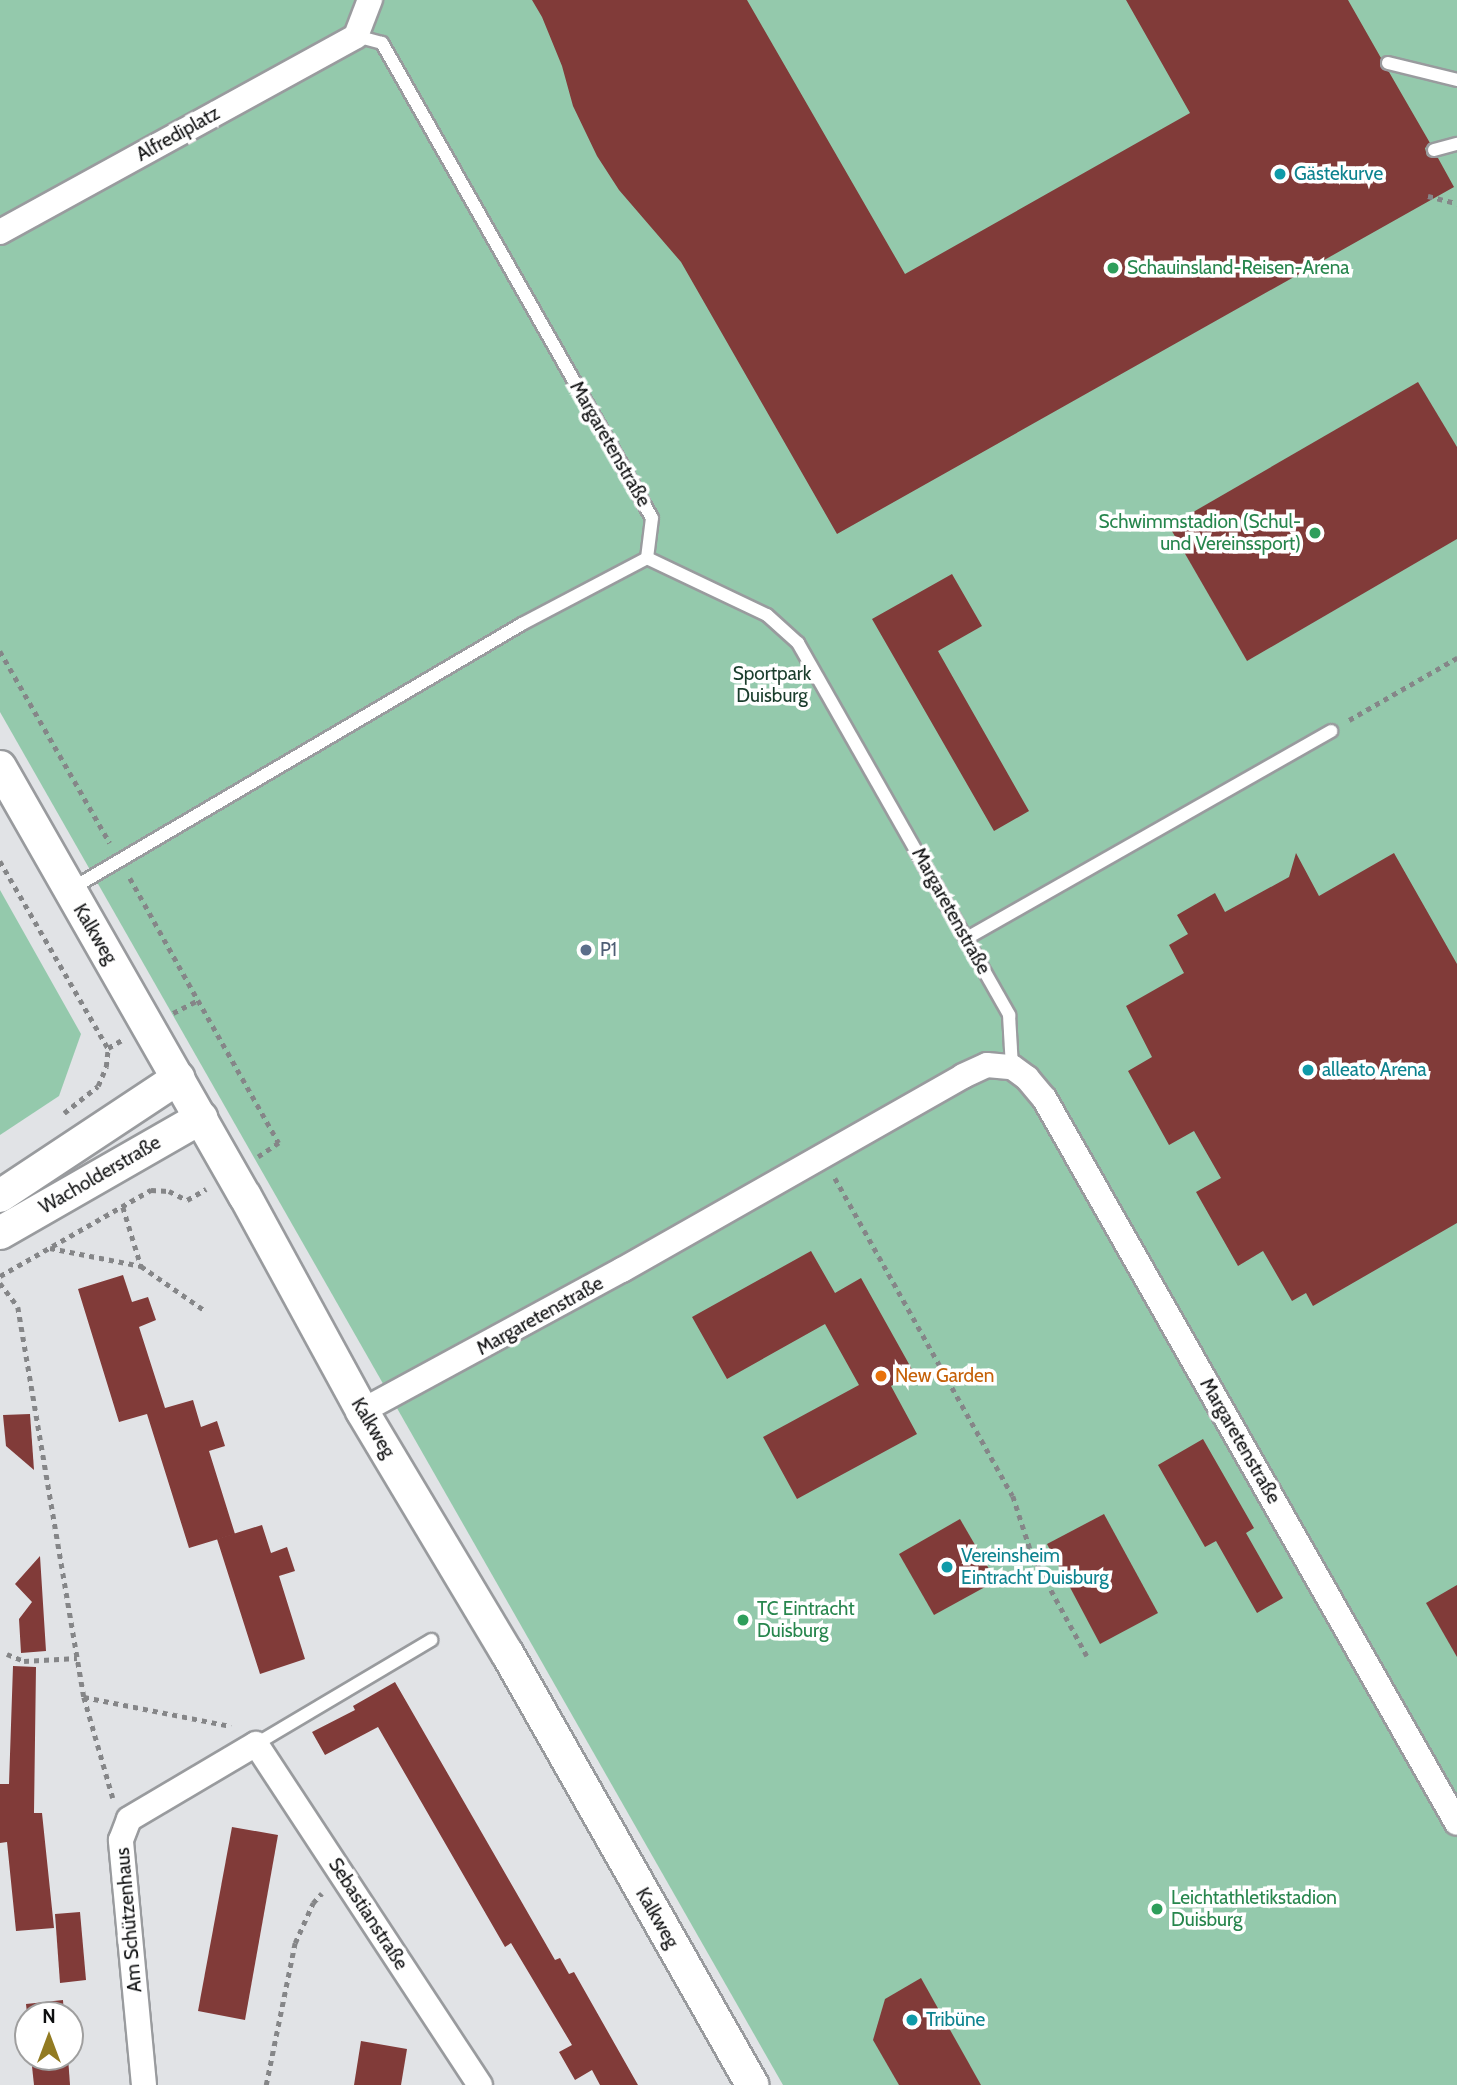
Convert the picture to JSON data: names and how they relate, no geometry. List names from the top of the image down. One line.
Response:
{"streets":{"street":["Alfrediplatz","Margaretenstraße","Kalkweg","Wacholderstraße","Sebastianstraße","Am Schützenhaus"]},"crossings":[["Alfrediplatz","Margaretenstraße"],["Margaretenstraße","Kalkweg"],["Kalkweg","Wacholderstraße"],["Sebastianstraße","Am Schützenhaus"]],"parks":["Sportpark Duisburg"],"places":["Gästekurve","Schauinsland-Reisen-Arena","Schwimmstadion (Schul- und Vereinssport)","P1","alleato Arena","New Garden","Vereinsheim Eintracht Duisburg","TC Eintracht Duisburg","Leichtathletikstadion Duisburg","Tribüne"],"north":"top"}
